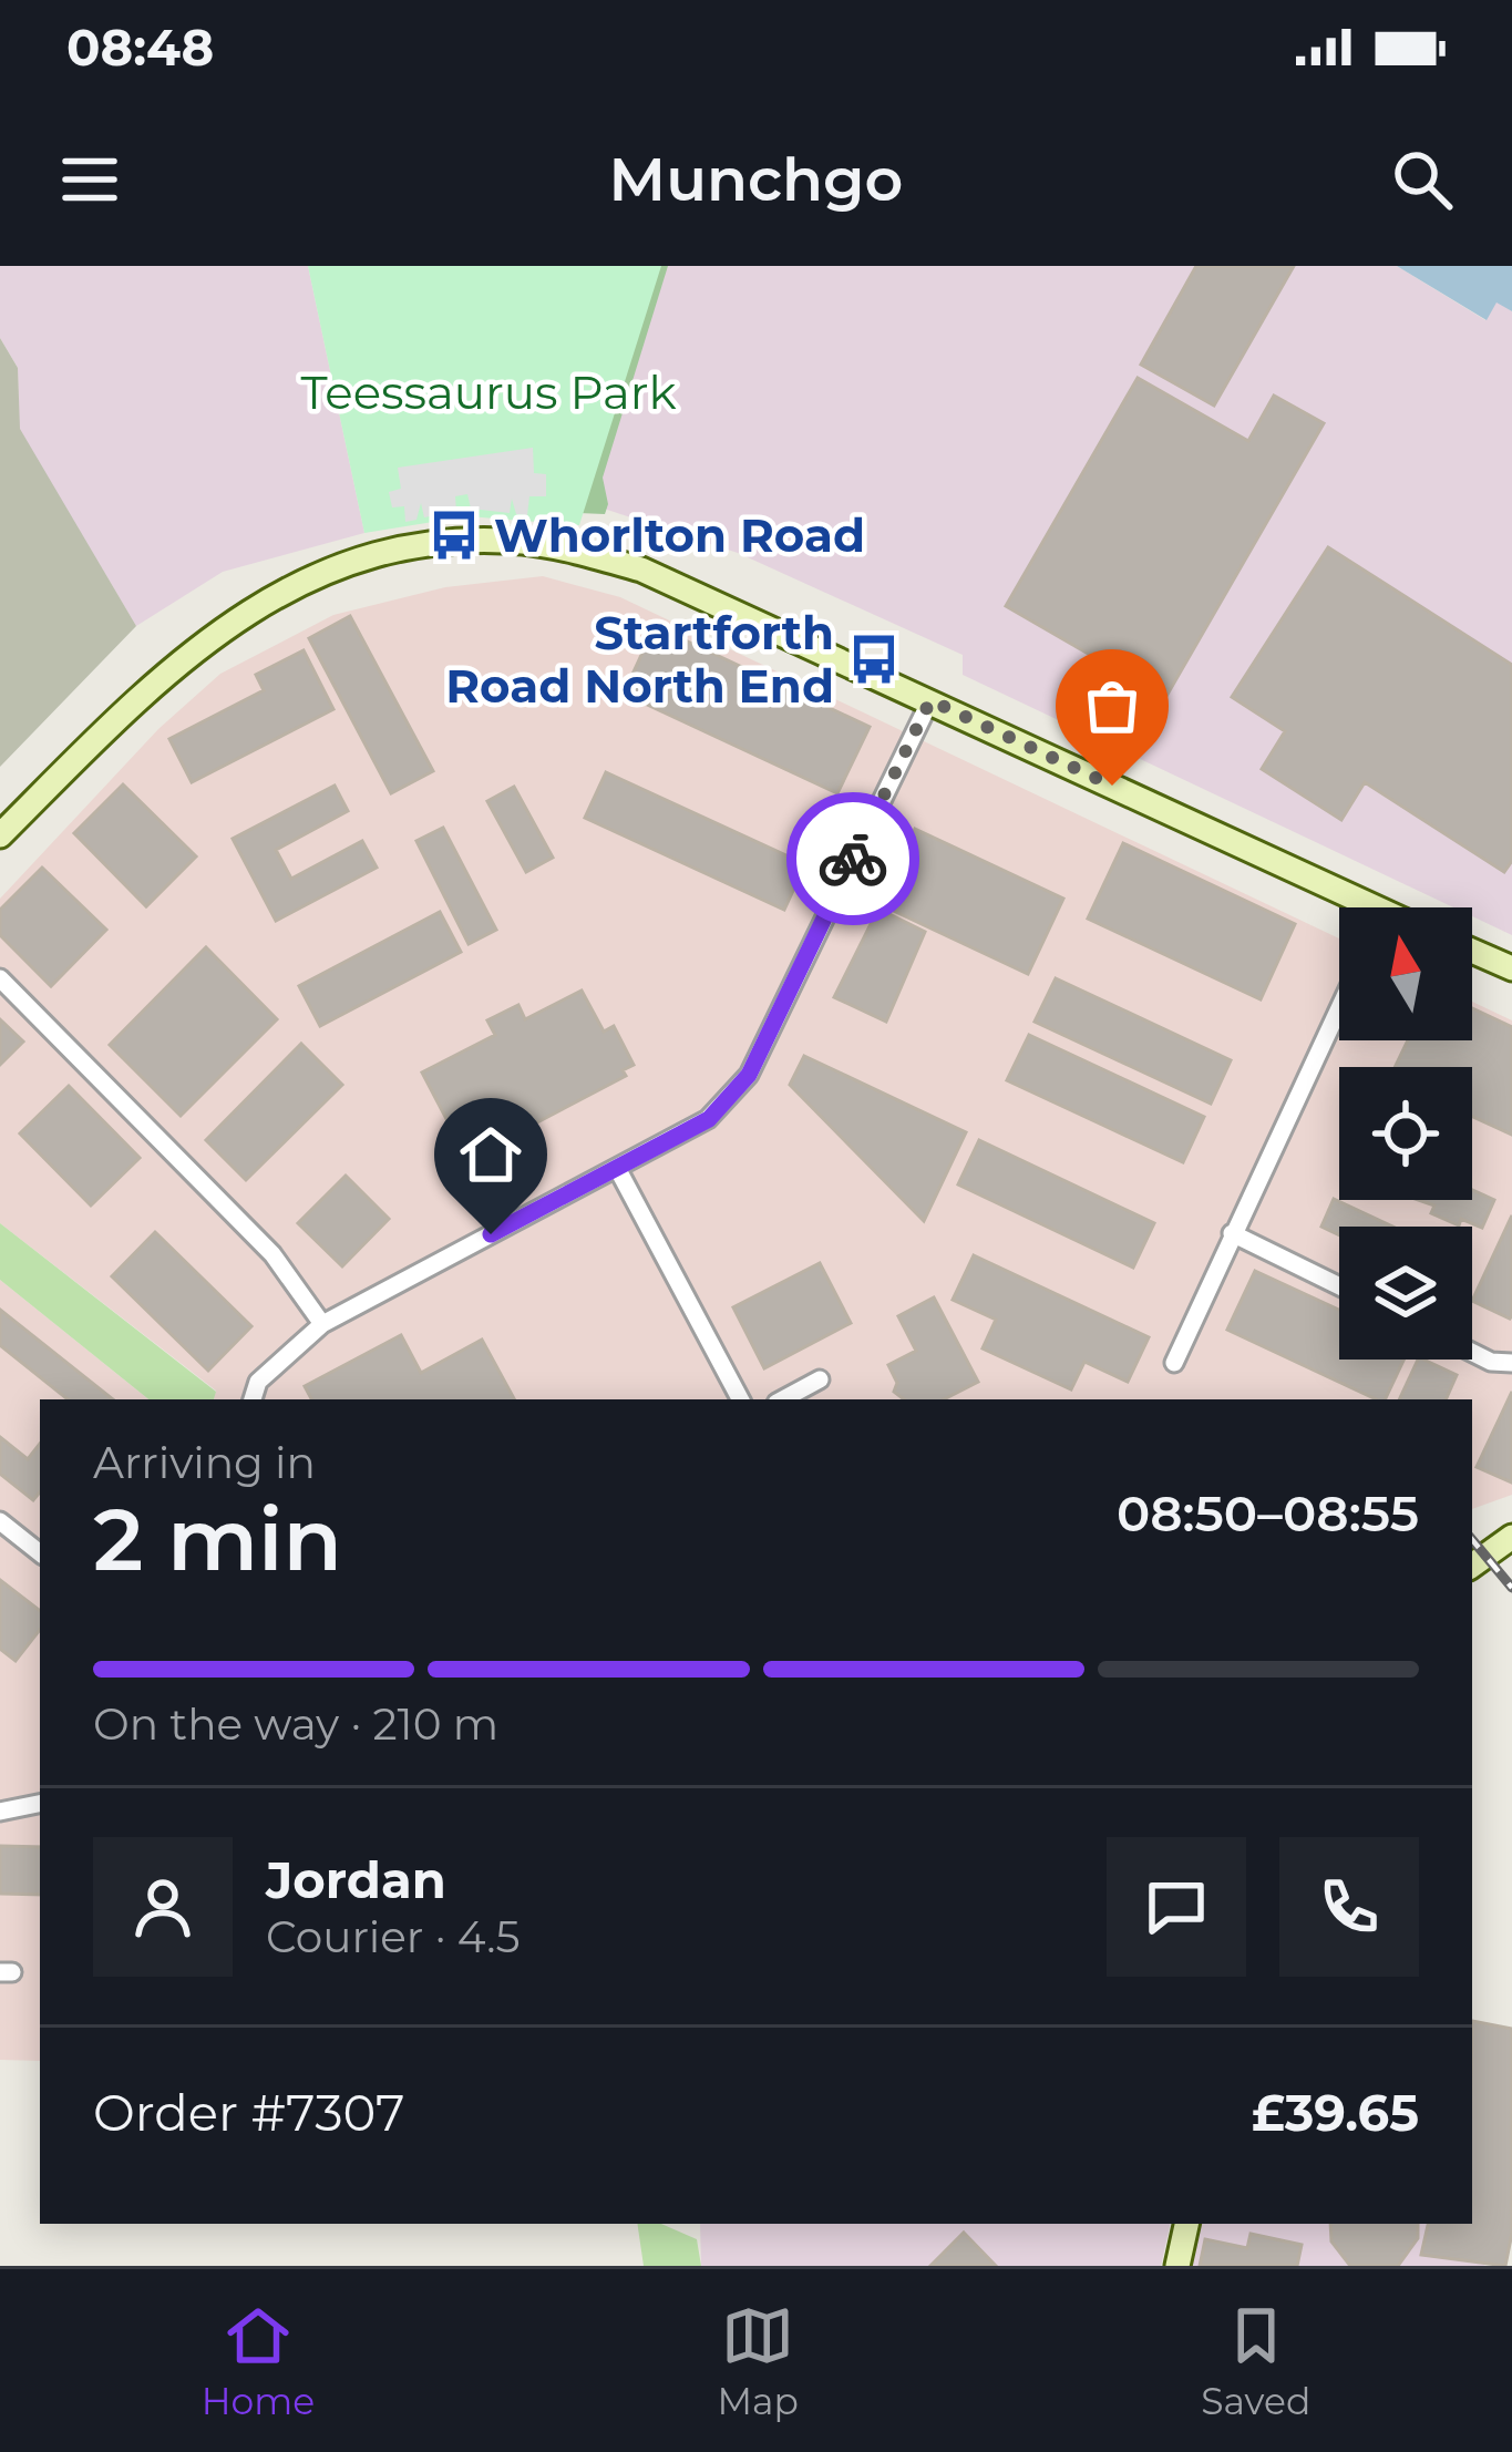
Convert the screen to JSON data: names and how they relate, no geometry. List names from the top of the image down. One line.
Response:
{"parks":["Teessaurus Park"],"places":{"bus stop":["Whorlton Road","Startforth Road North End"]},"north":"top","page":{"status":"08:48","header":"Munchgo","heading":["2 min","Arriving in","08:50–08:55"],"panel":["Jordan","Courier · 4.5","Order #7307","£39.65"],"bar":"On the way · 210 m","tabs":["Home","Map","Saved"]}}
